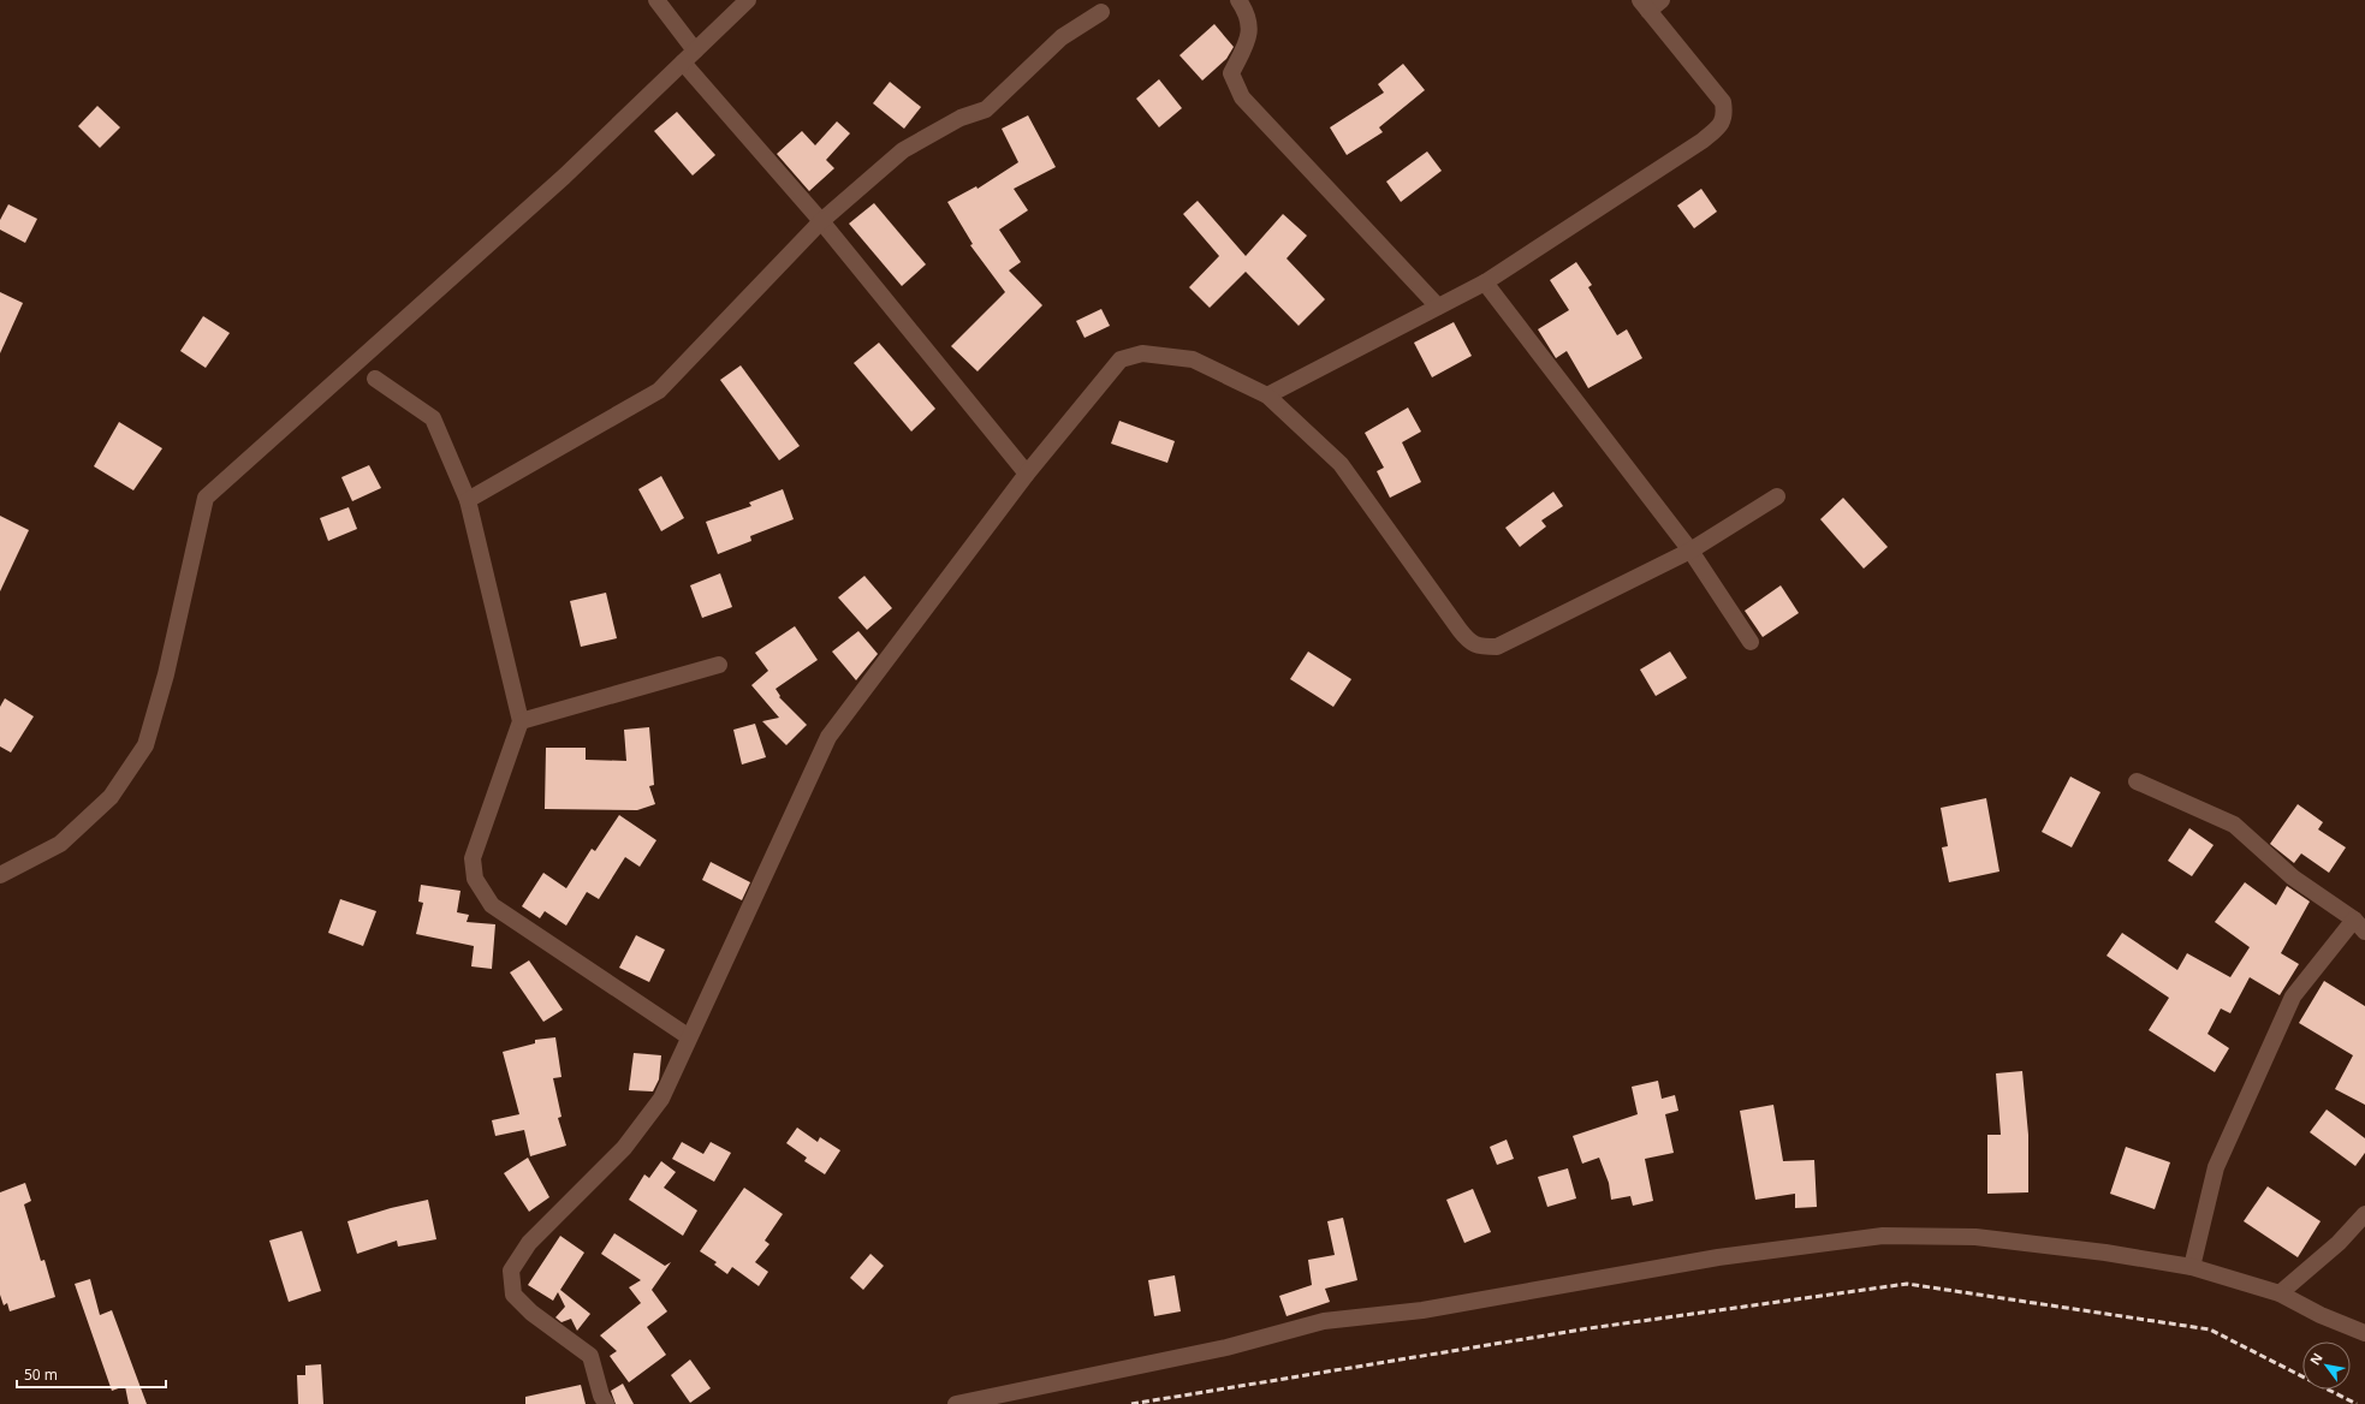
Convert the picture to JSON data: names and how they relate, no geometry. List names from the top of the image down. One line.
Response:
{"scale_bar":"50 m","north":"top left"}
